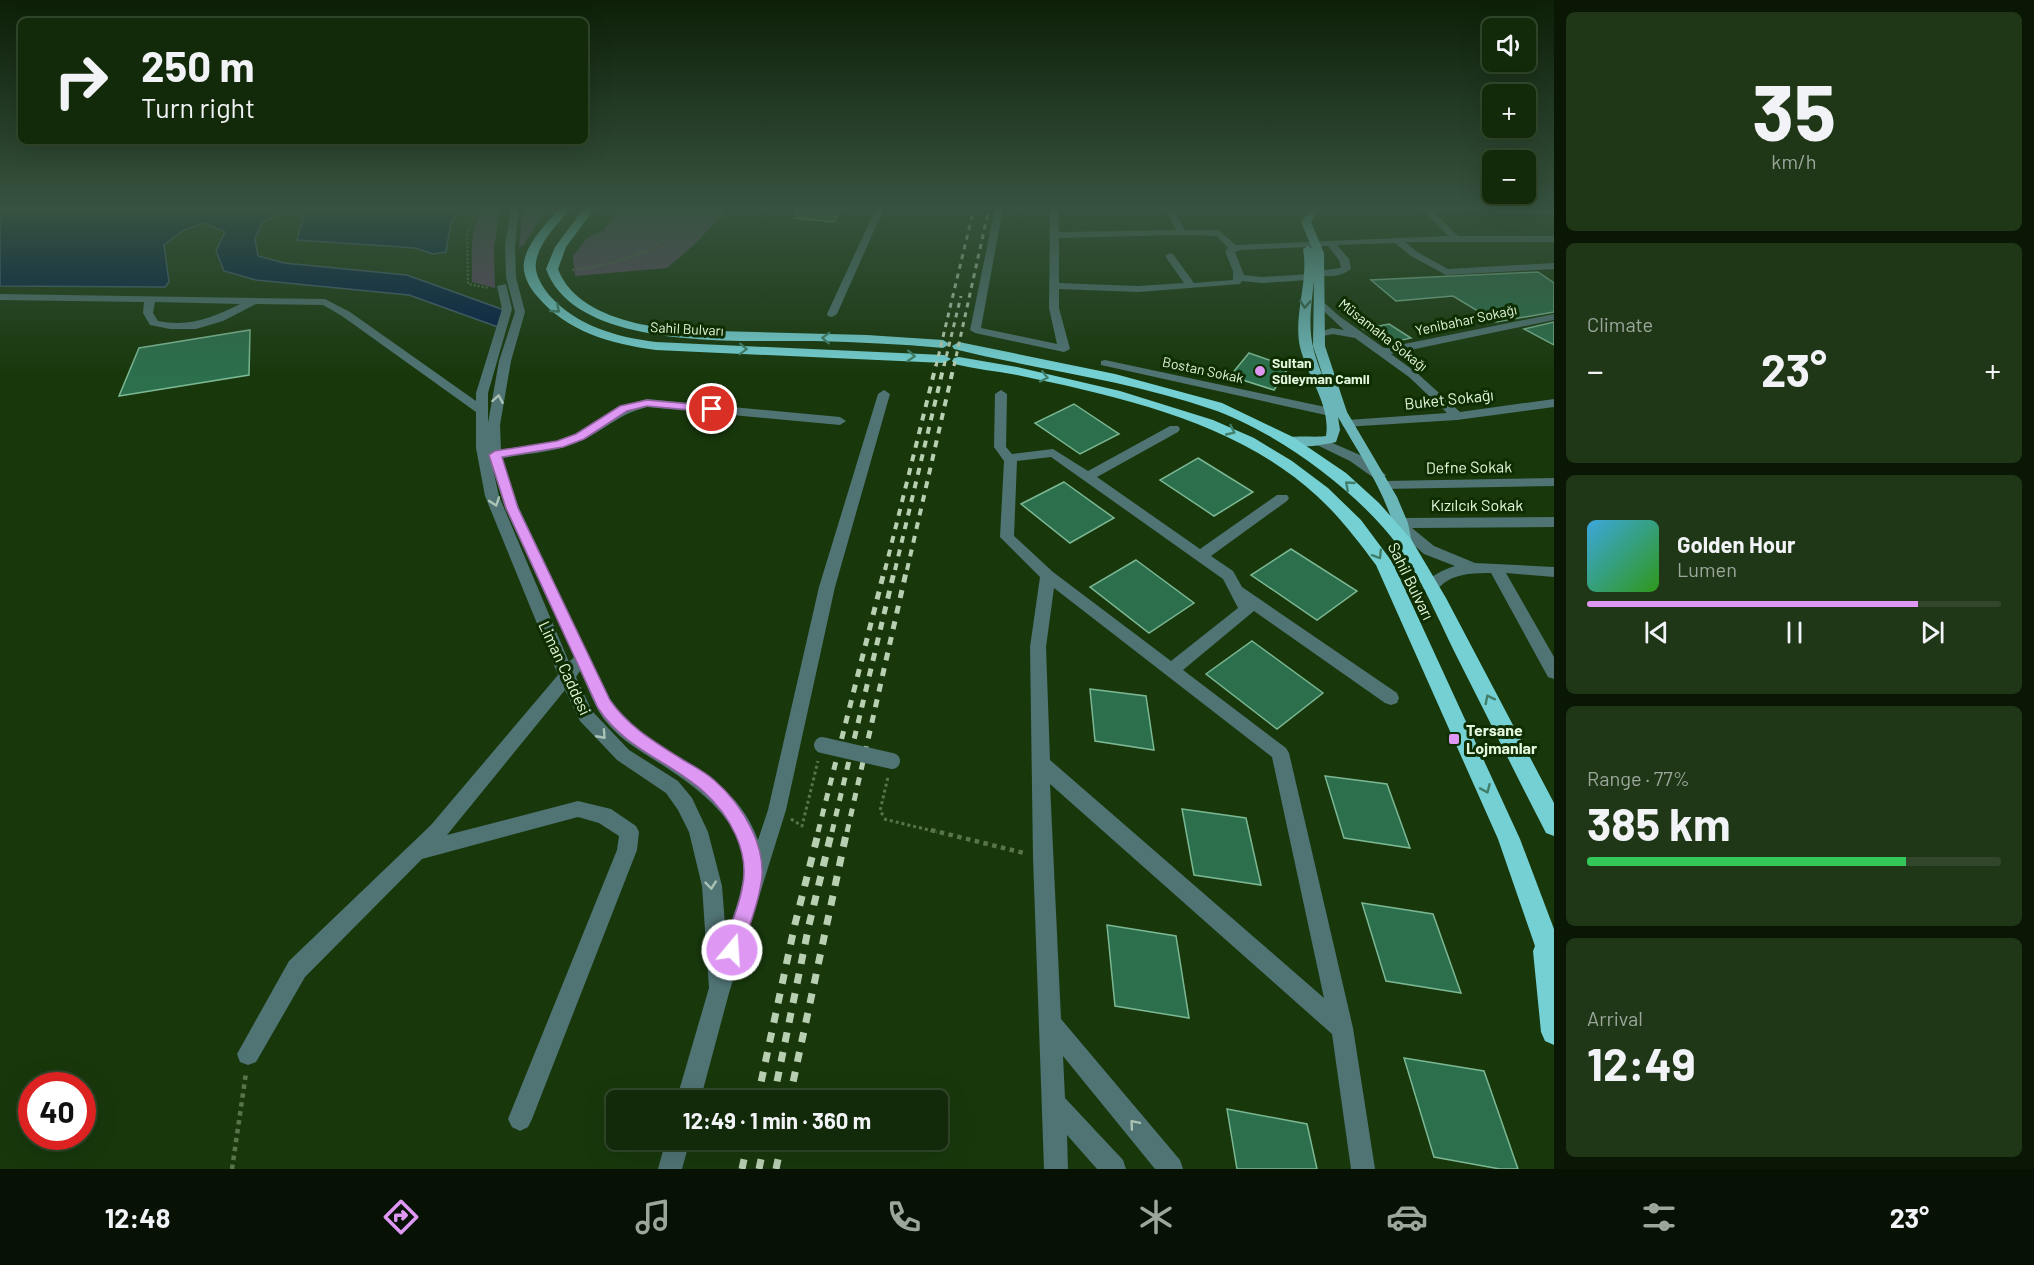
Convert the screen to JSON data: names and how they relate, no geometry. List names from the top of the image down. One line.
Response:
{"streets":{"highway":["Sahil Bulvarı"],"street":["Yenibahar Sokağı","Müsamaha Sokağı","Bostan Sokak","Buket Sokağı","Defne Sokak","Kızılcık Sokak","Liman Caddesi"]},"crossings":[["Yenibahar Sokağı","Müsamaha Sokağı"],["Sahil Bulvarı","Kızılcık Sokak"],["Müsamaha Sokağı","Buket Sokağı"]],"places":{"other":["Sultan Süleyman Camii"],"transit":["Tersane Lojmanlar"]},"page":{"tile":[["35","km/h"],"Climate",["Range · 77%","385 km"],["Arrival","12:49"]],"map_buttons":["+","−"],"turn":["250 m","Turn right"],"heat":["−","23°","+"],"song":["Golden Hour","Lumen"],"limit":"40","trip":"12:49 · 1 min · 360 m","tabs":["12:48","23°"]}}
